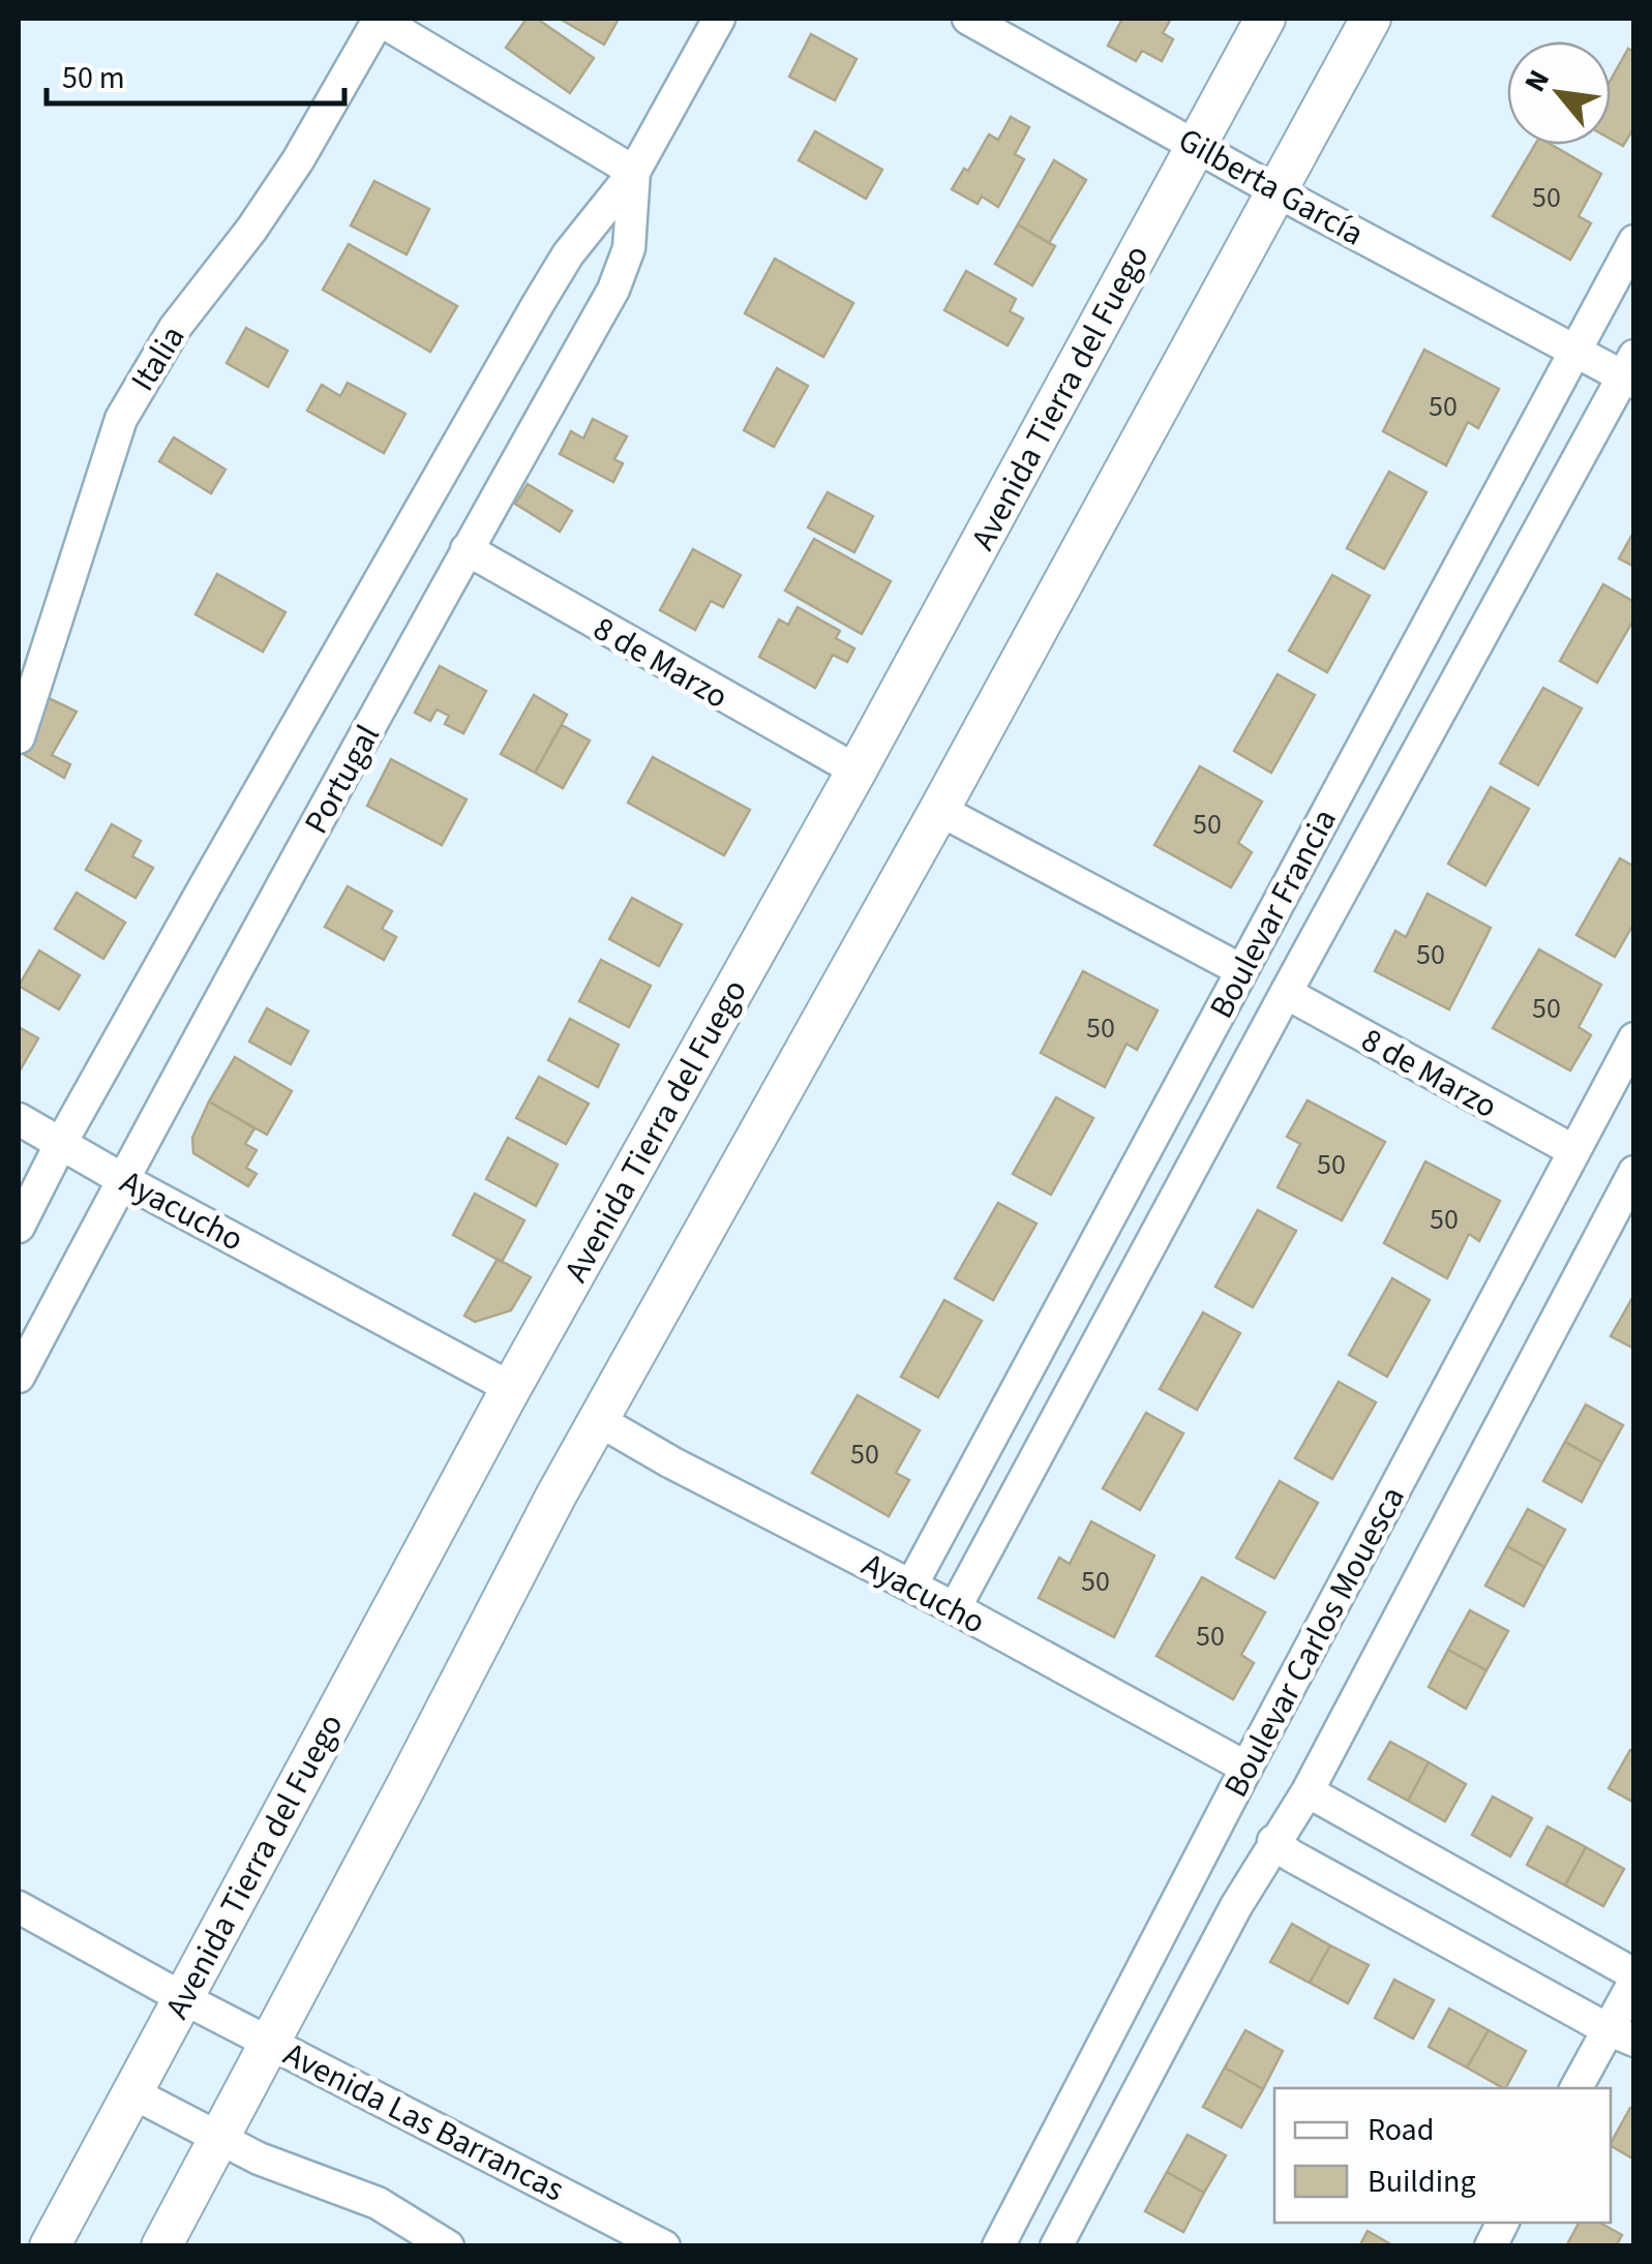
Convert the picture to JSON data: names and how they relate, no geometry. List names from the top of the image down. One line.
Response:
{"streets":{"street":["Gilberta García","Italia","Avenida Tierra del Fuego","8 de Marzo","Portugal","Boulevar Francia","Ayacucho","Boulevar Carlos Mouesca","Avenida Las Barrancas"]},"crossings":[["Gilberta García","Avenida Tierra del Fuego"],["Gilberta García","Boulevar Francia"],["Avenida Tierra del Fuego","8 de Marzo"],["Avenida Tierra del Fuego","Ayacucho"],["Avenida Tierra del Fuego","Avenida Las Barrancas"],["8 de Marzo","Portugal"],["8 de Marzo","Boulevar Francia"],["8 de Marzo","Boulevar Carlos Mouesca"],["Portugal","Ayacucho"],["Boulevar Francia","Ayacucho"],["Ayacucho","Boulevar Carlos Mouesca"]],"house_numbers":["50","50","50","50","50","50","50","50","50","50","50"],"legend":["Road","Building"],"scale_bar":"50 m","north":"top left"}
